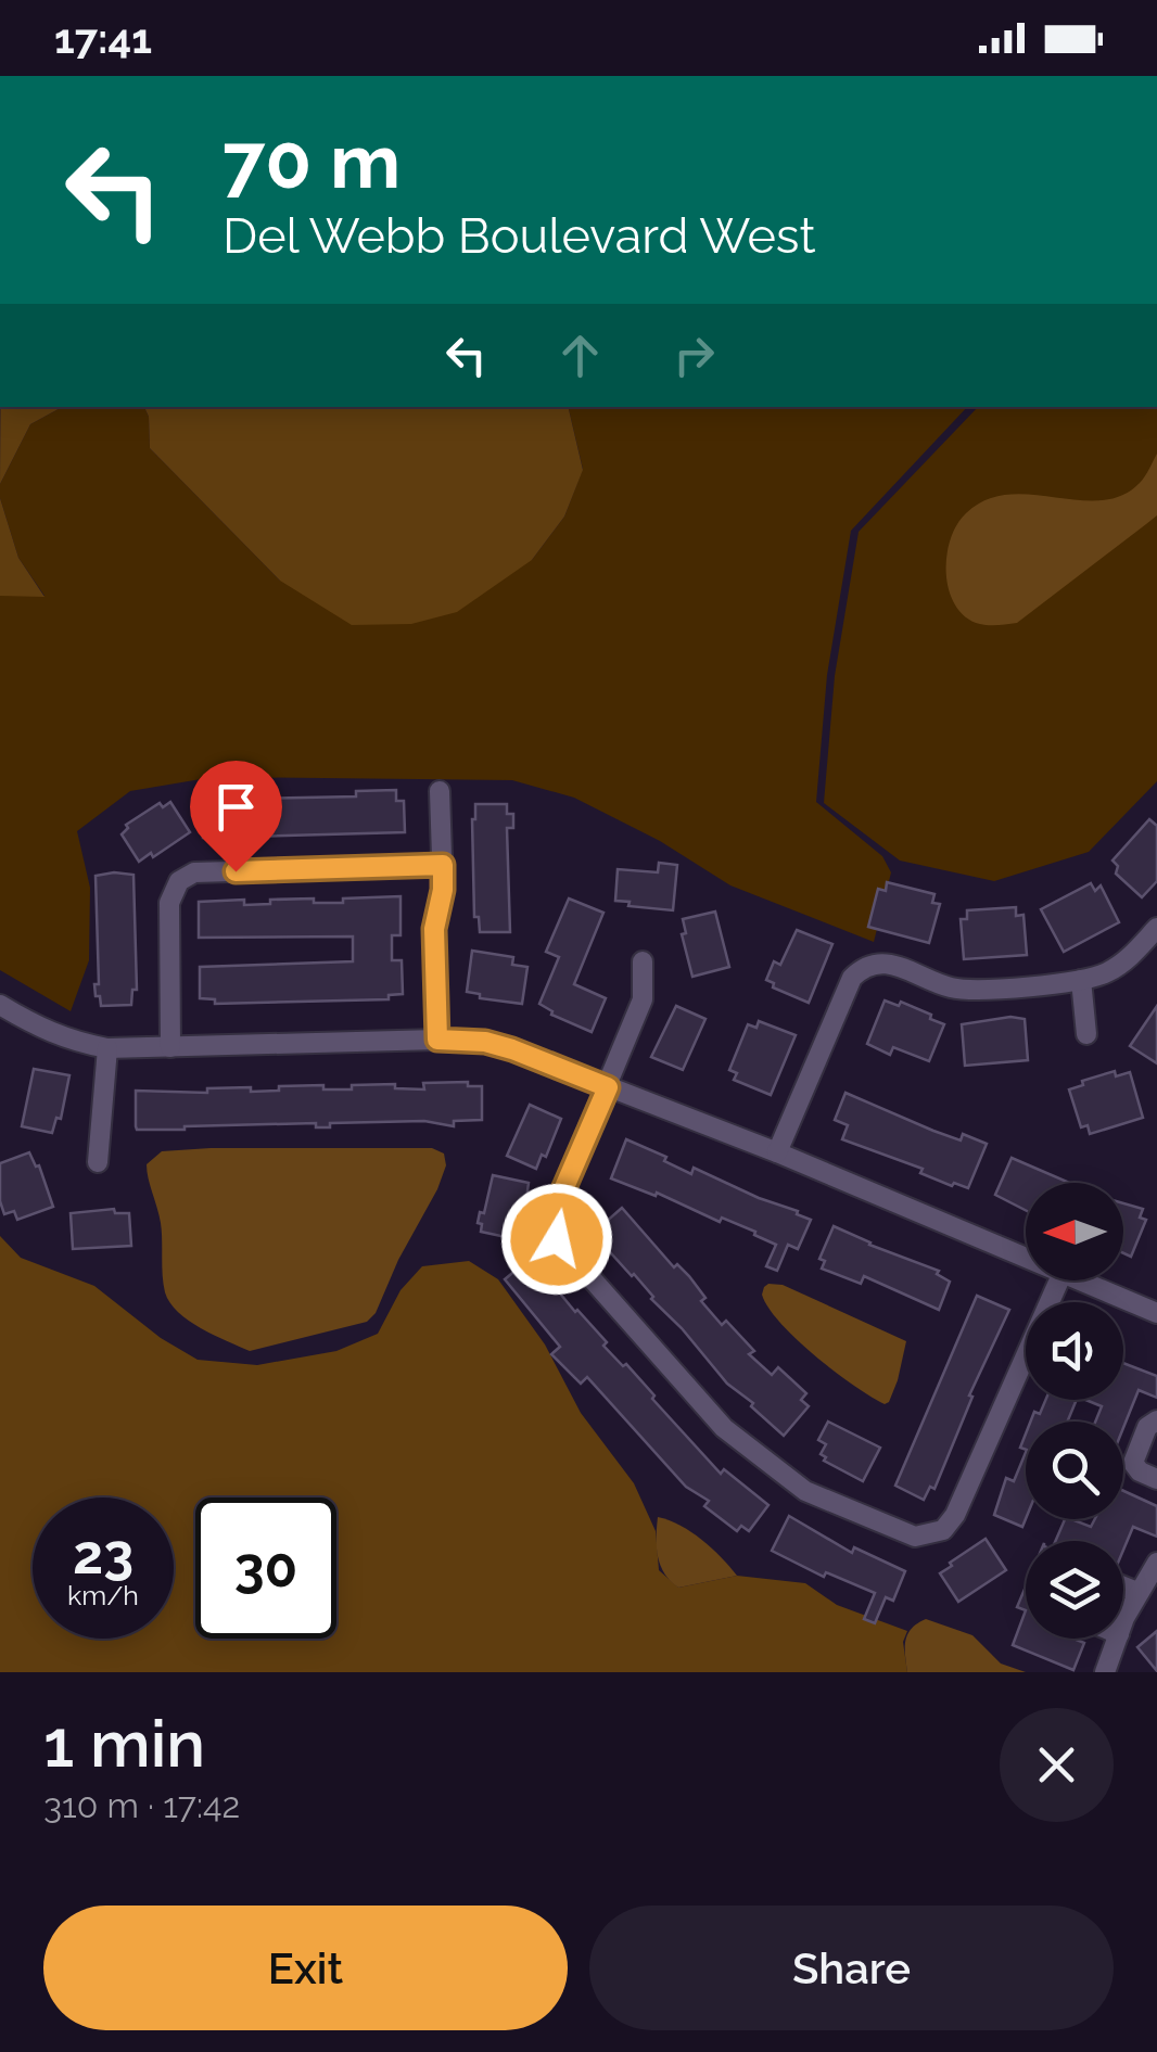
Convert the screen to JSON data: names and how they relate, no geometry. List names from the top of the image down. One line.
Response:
{"north":"left","page":{"status":"17:41","turn":["70 m","Del Webb Boulevard West"],"speed":"23 km/h","limit":"30","heading":["1 min","310 m · 17:42"],"buttons":["Exit","Share"]}}
